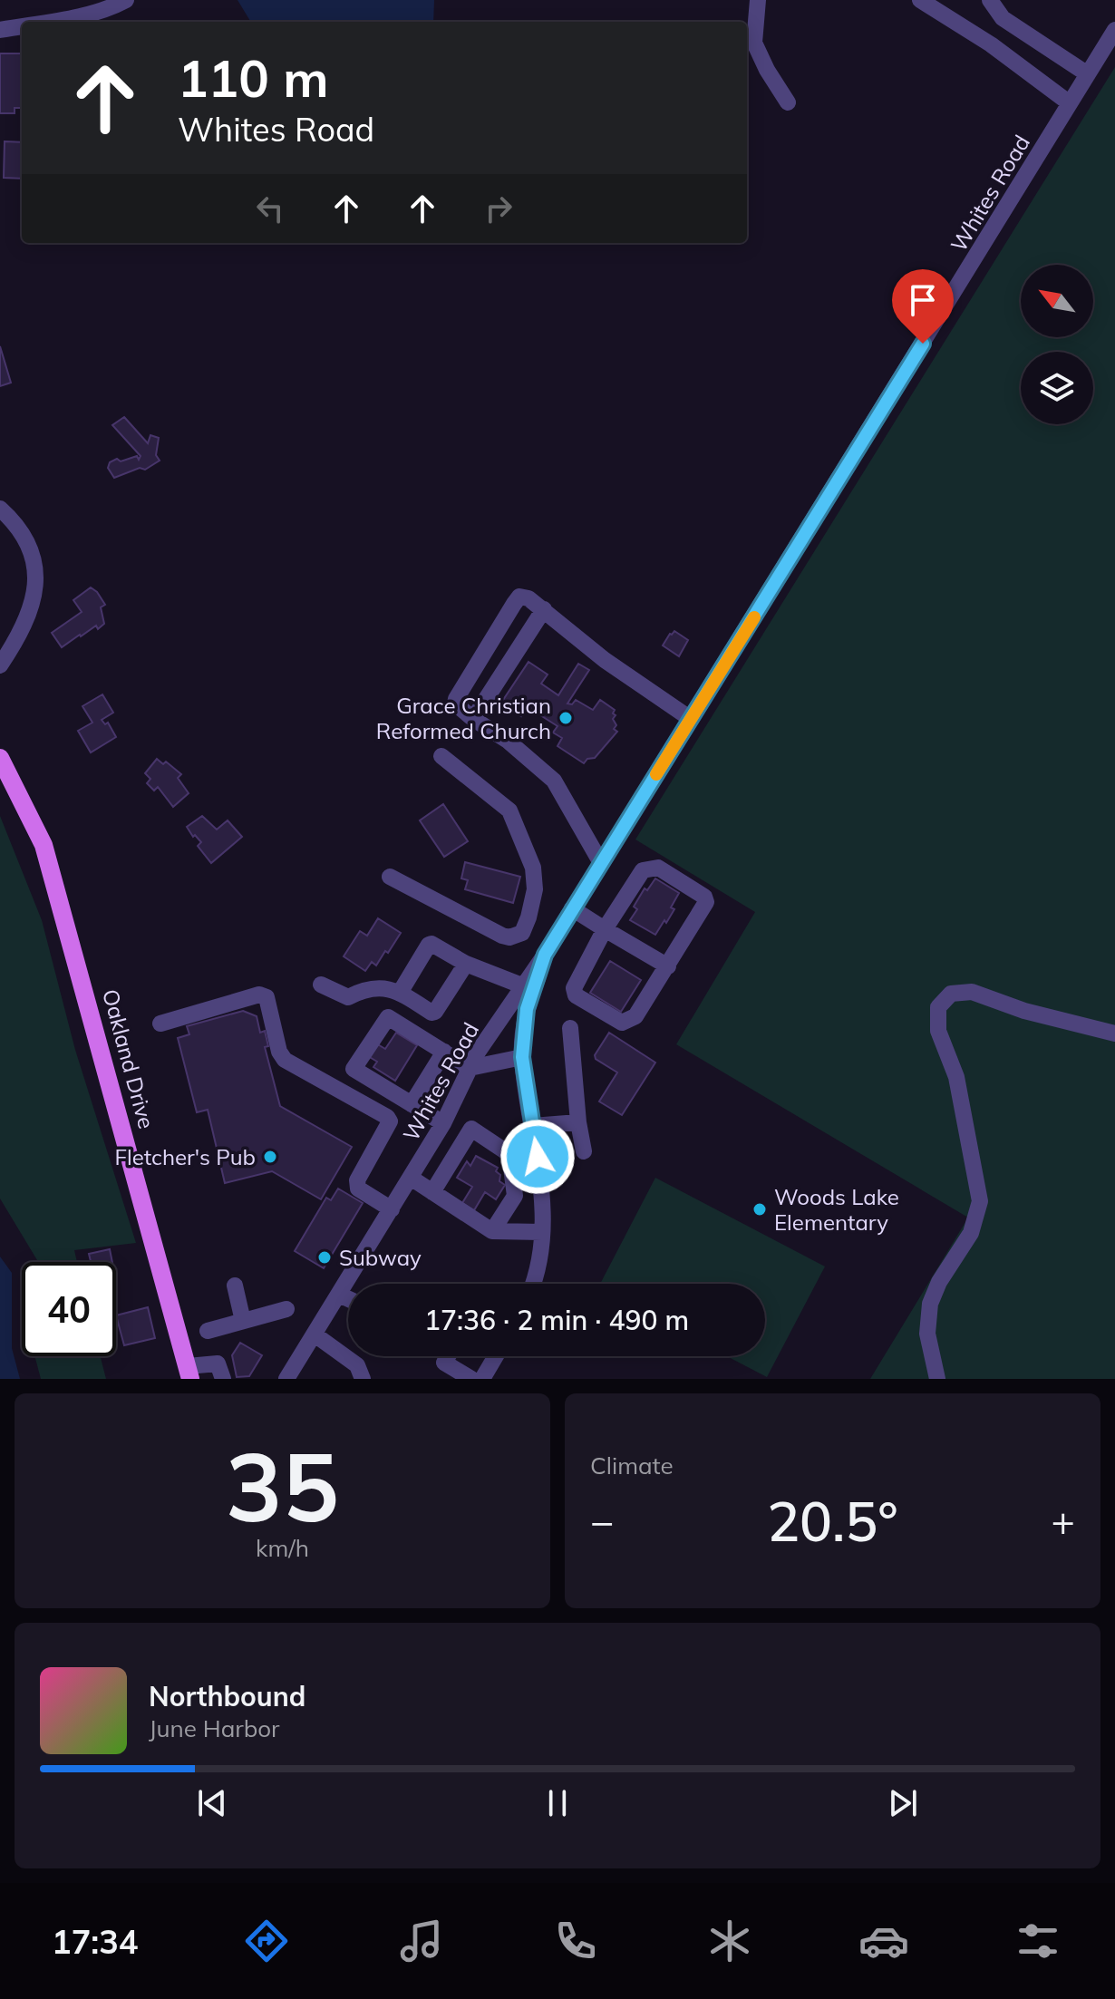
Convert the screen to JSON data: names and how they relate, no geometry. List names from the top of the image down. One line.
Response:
{"streets":{"main road":["Oakland Drive"],"street":["Whites Road"]},"places":["Grace Christian Reformed Church","Fletcher's Pub","Woods Lake Elementary","Subway"],"north":"top left","page":{"turn":["110 m","Whites Road"],"limit":"40","trip":"17:36 · 2 min · 490 m","tile":[["35","km/h"],"Climate"],"heat":["−","20.5°","+"],"song":["Northbound","June Harbor"],"tabs":"17:34"}}
